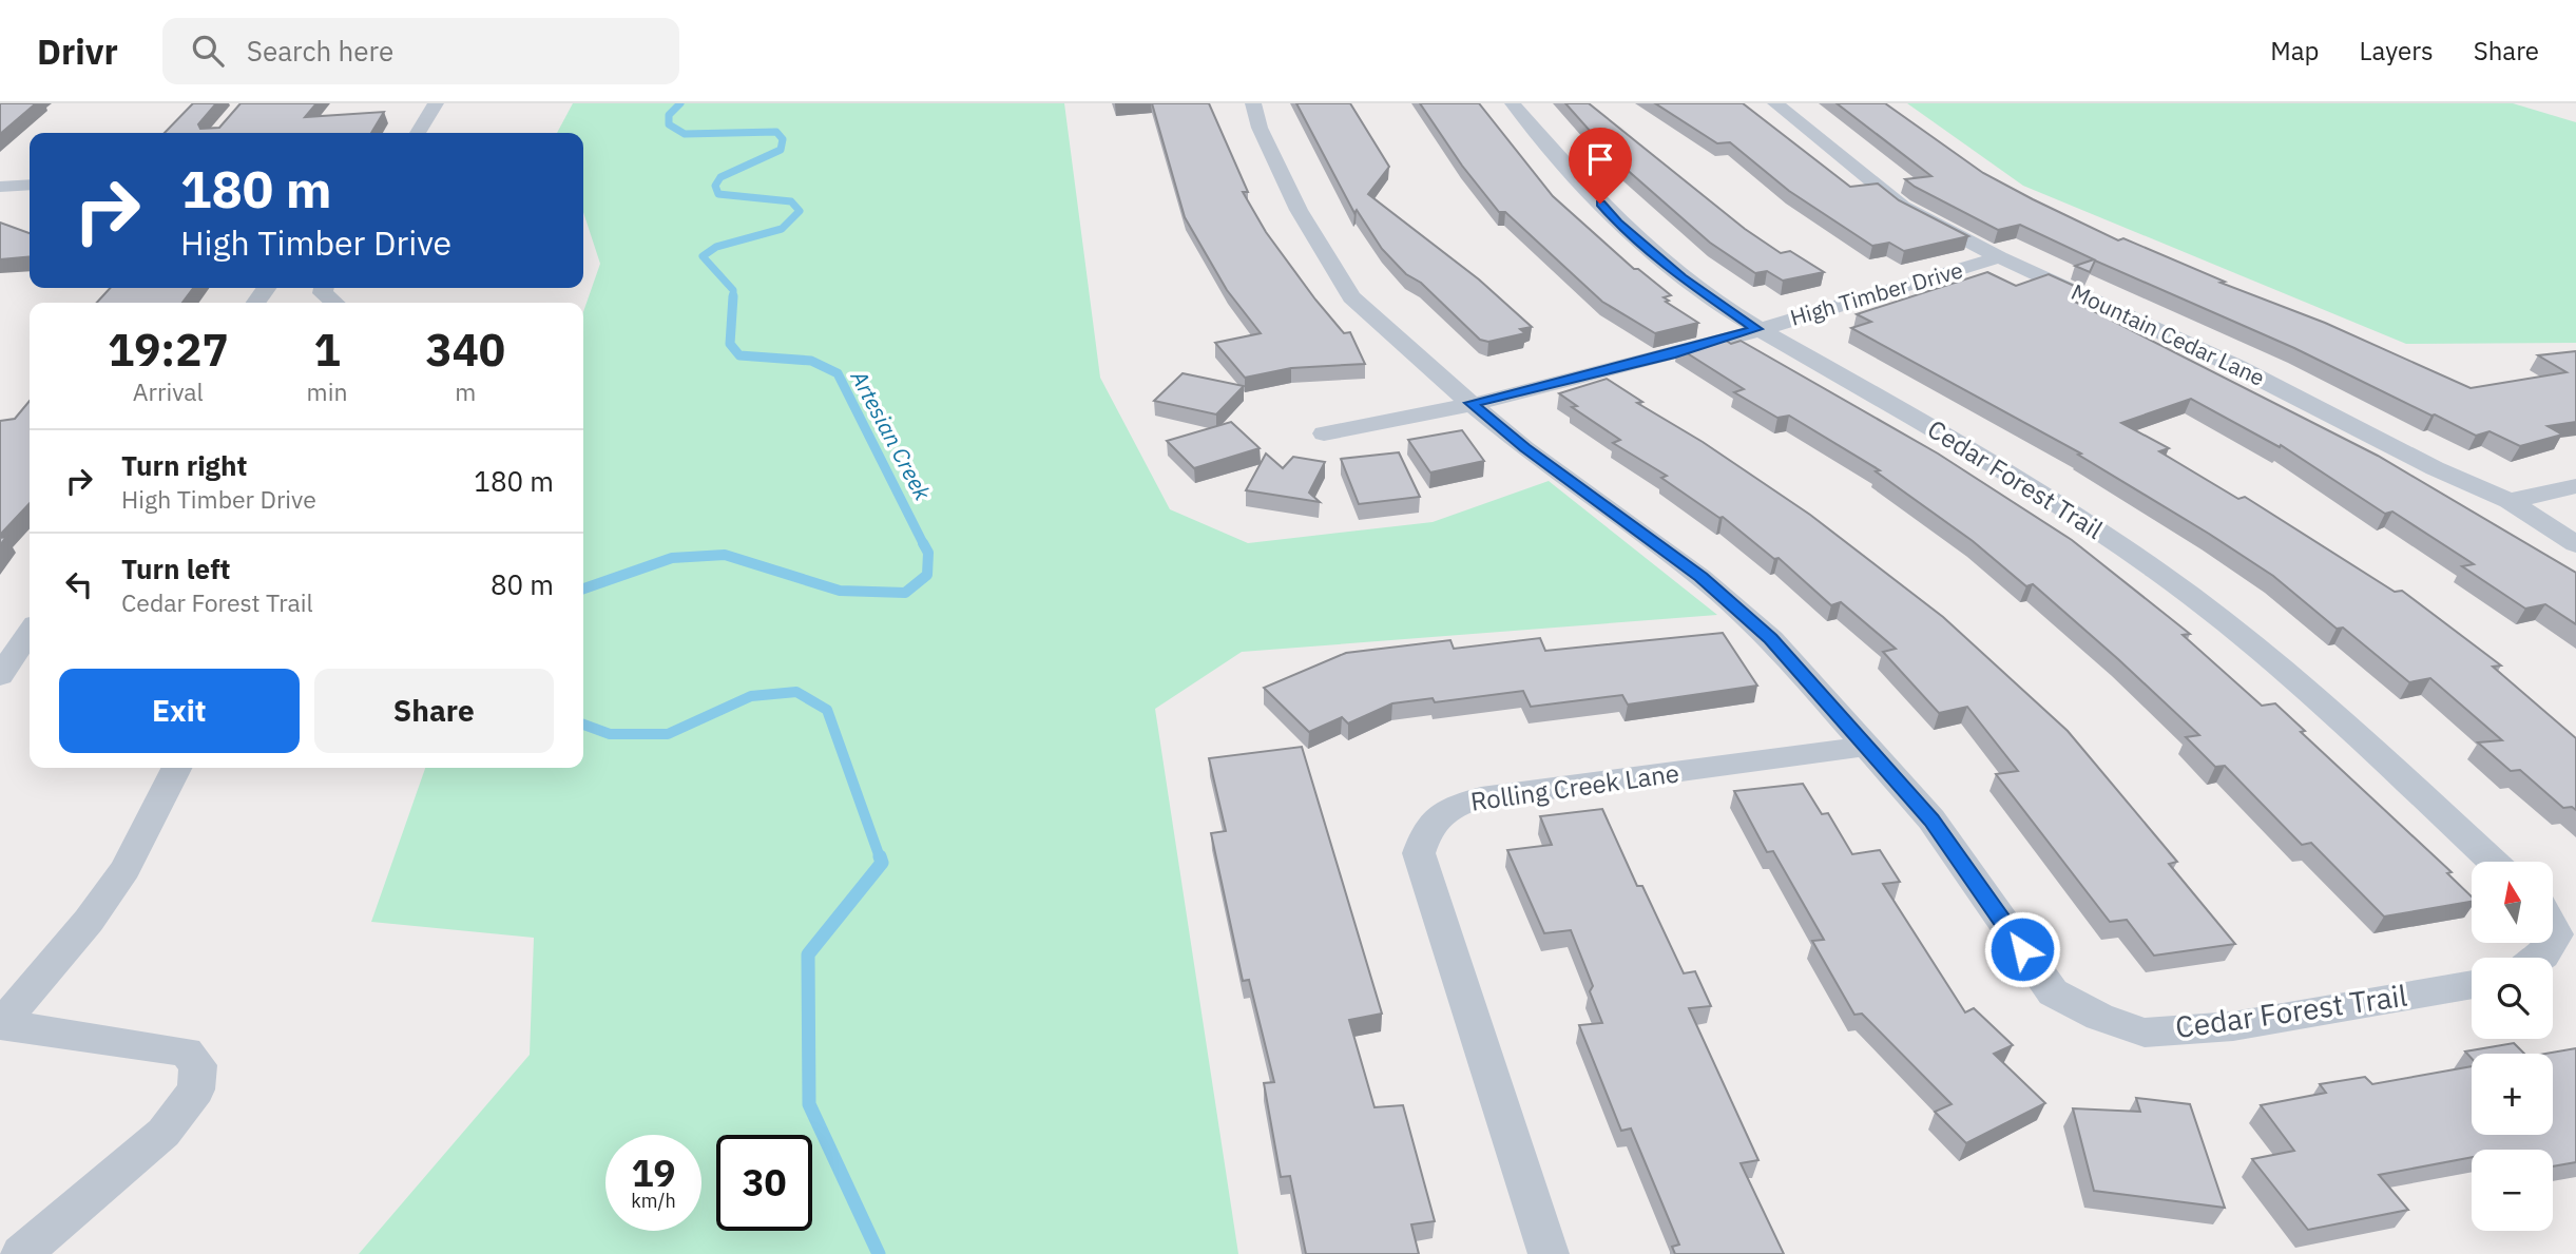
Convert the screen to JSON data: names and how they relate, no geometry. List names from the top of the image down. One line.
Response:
{"streets":{"street":["High Timber Drive","Mountain Cedar Lane","Cedar Forest Trail","Rolling Creek Lane"]},"crossings":[["High Timber Drive","Mountain Cedar Lane"],["High Timber Drive","Cedar Forest Trail"],["Cedar Forest Trail","Rolling Creek Lane"]],"water":["Artesian Creek"],"north":"top","page":{"header":"Drivr","search":"Search here","nav":["Map","Layers","Share"],"turn":["180 m","High Timber Drive"],"eta":["19:27","Arrival","1","min","340","m"],"list":[{"name":"Turn right","note":"High Timber Drive","value":"180 m"},{"name":"Turn left","note":"Cedar Forest Trail","value":"80 m"}],"buttons":["Exit","Share"],"map_buttons":["+","−"],"speed":"19 km/h","limit":"30"}}
